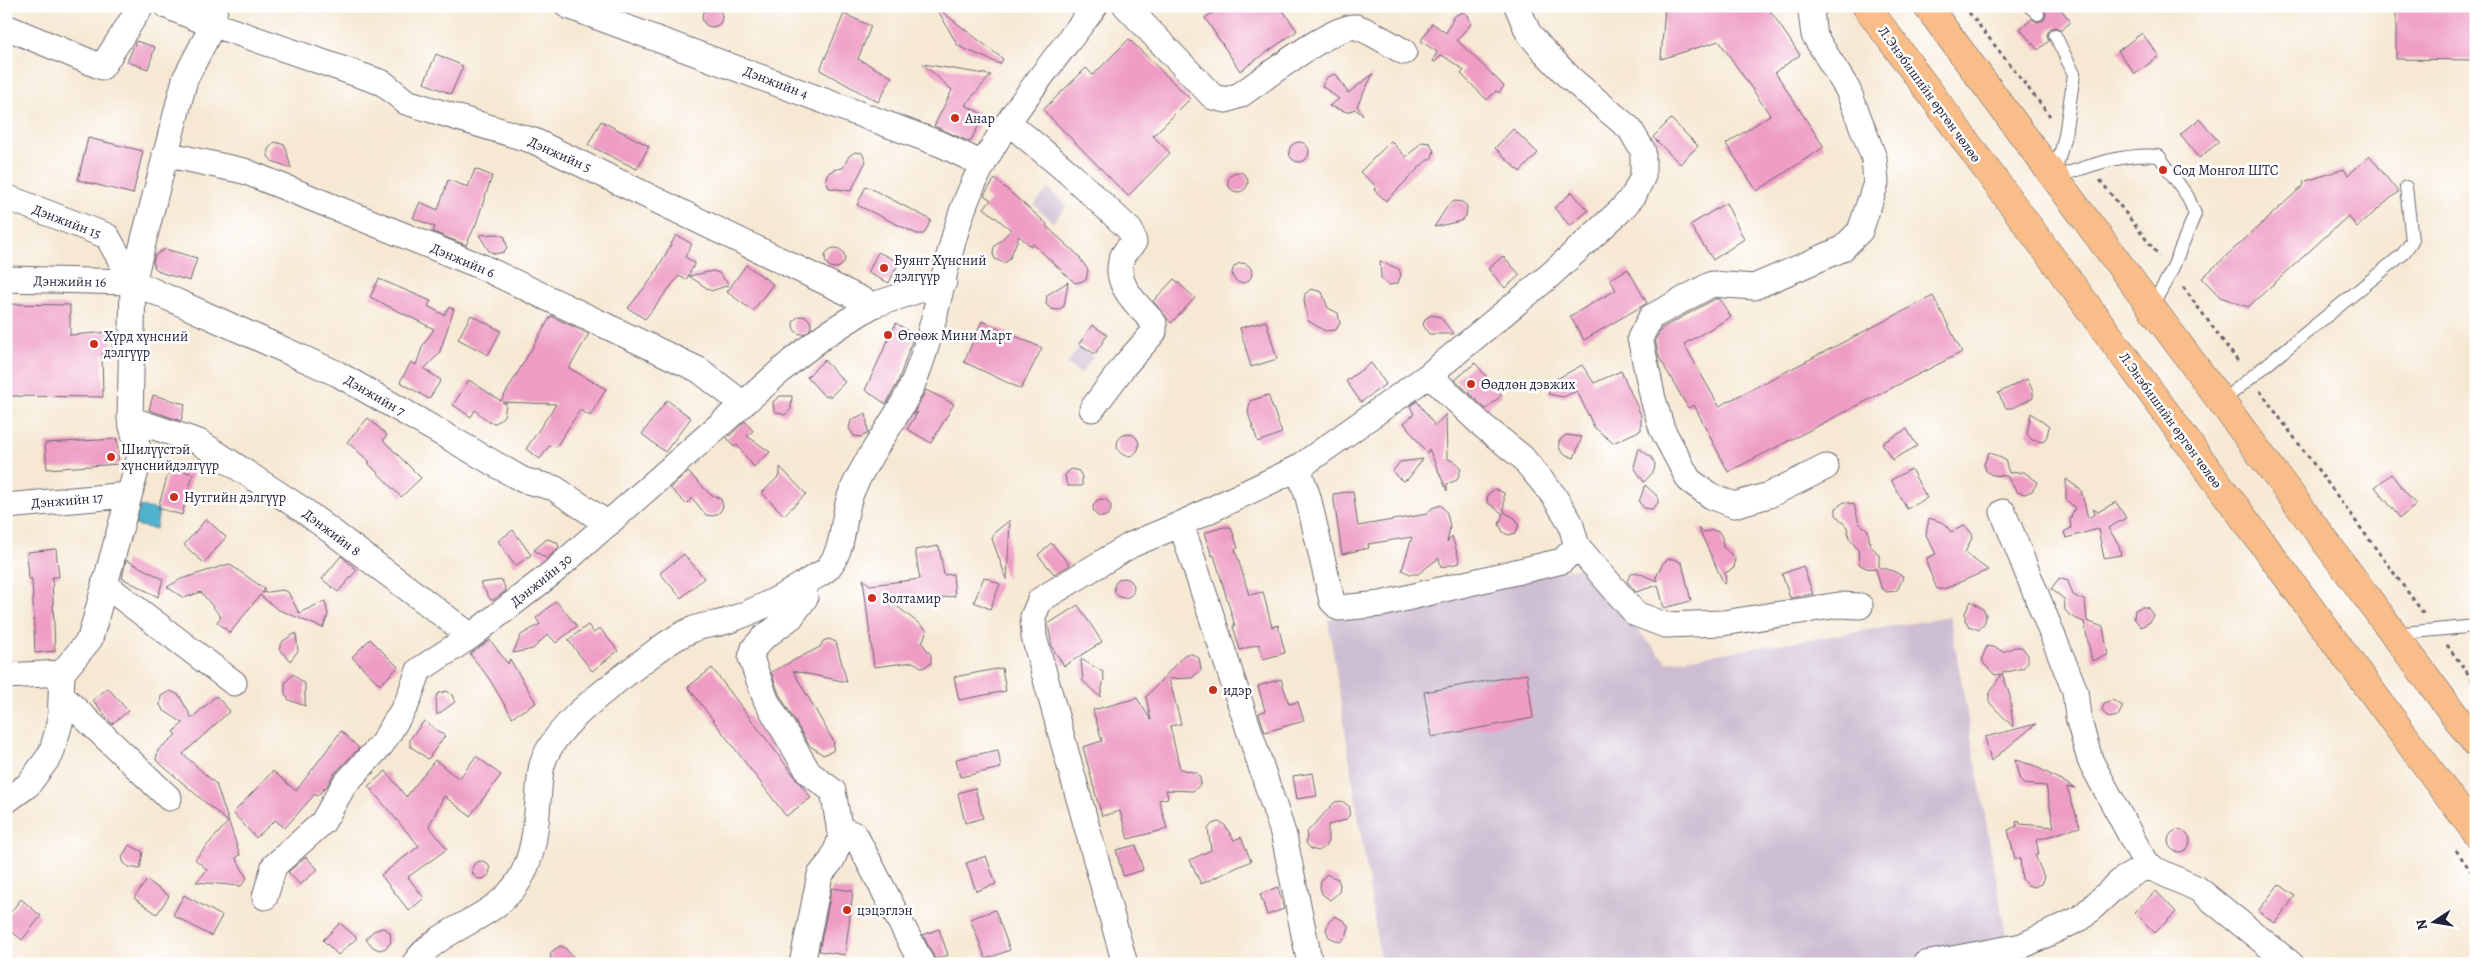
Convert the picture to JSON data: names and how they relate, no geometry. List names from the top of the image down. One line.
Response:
{"streets":{"main road":["Л.Энэбишийн өргөн чөлөө"],"street":["Дэнжийн 4","Дэнжийн 5","Дэнжийн 15","Дэнжийн 6","Дэнжийн 16","Дэнжийн 7","Дэнжийн 17","Дэнжийн 8","Дэнжийн 30"]},"crossings":[["Дэнжийн 5","Дэнжийн 30"],["Дэнжийн 15","Дэнжийн 16"],["Дэнжийн 15","Дэнжийн 7"],["Дэнжийн 6","Дэнжийн 30"],["Дэнжийн 16","Дэнжийн 7"],["Дэнжийн 7","Дэнжийн 30"],["Дэнжийн 8","Дэнжийн 30"]],"places":["Анар","Сод Монгол ШТС","Буянт Хүнсний дэлгүүр","Өгөөж Мини Март","Хүрд хүнсний дэлгүүр","Өөдлөн дэвжих","Шилүүстэй хүнснийдэлгүүр","Нутгийн дэлгүүр","Золтамир","идэр","цэцэглэн"],"north":"left"}
